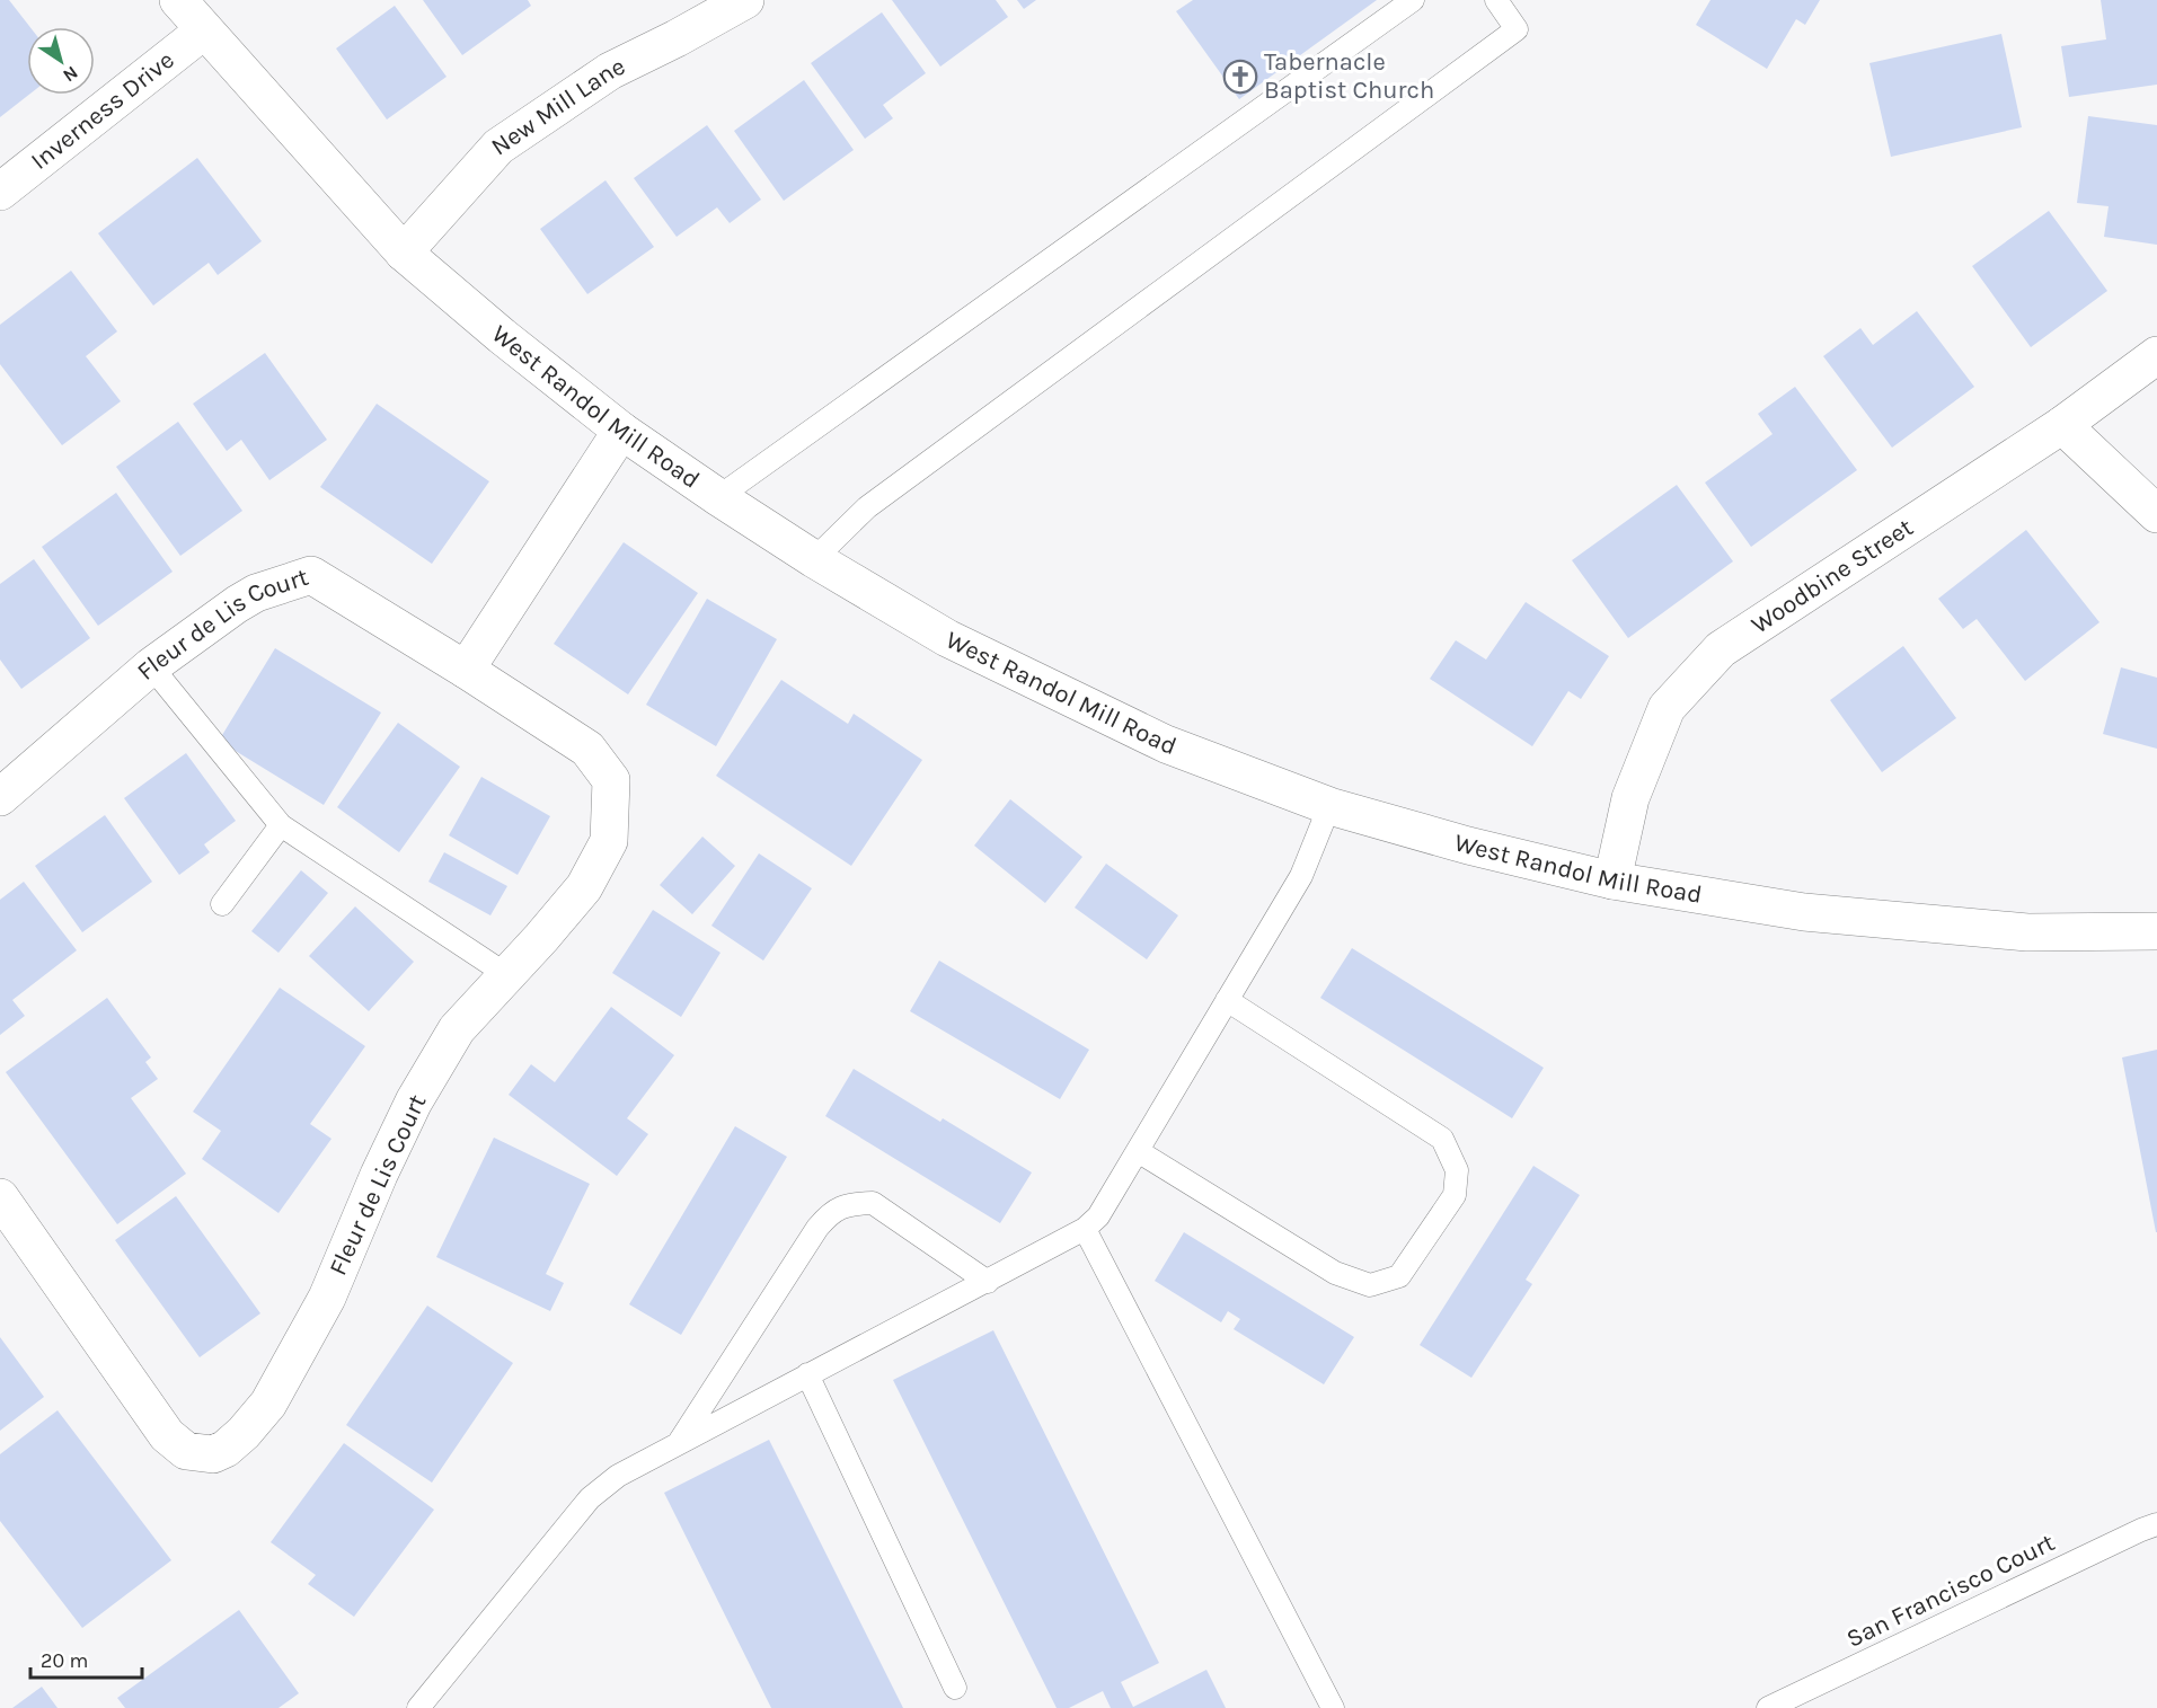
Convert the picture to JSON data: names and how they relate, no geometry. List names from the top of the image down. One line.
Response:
{"streets":{"street":["New Mill Lane","Inverness Drive","West Randol Mill Road","Woodbine Street","Fleur de Lis Court"],"lane":["San Francisco Court"]},"crossings":[["New Mill Lane","West Randol Mill Road"],["Inverness Drive","West Randol Mill Road"],["West Randol Mill Road","Woodbine Street"]],"places":{"church":["Tabernacle Baptist Church"]},"scale_bar":"20 m","north":"bottom right"}
